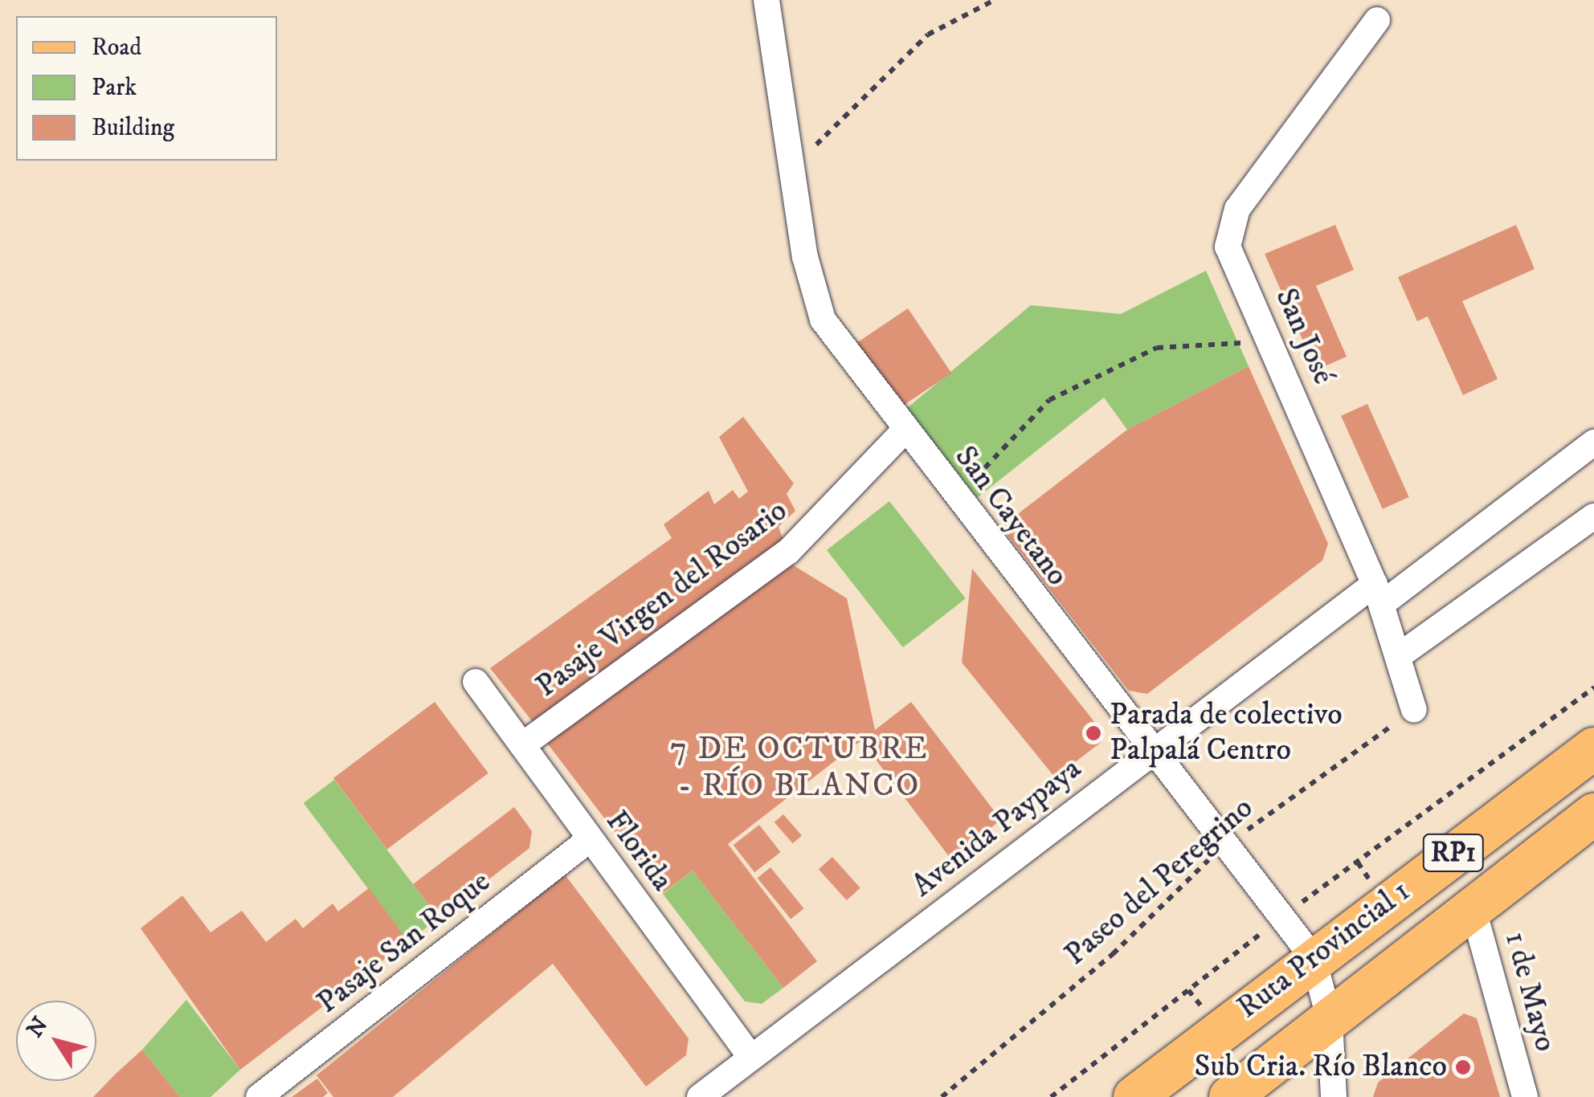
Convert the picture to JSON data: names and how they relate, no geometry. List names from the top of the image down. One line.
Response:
{"streets":{"main road":["RP1","Ruta Provincial 1"],"street":["San José","San Cayetano","Pasaje Virgen del Rosario","Avenida Paypaya","Florida","Pasaje San Roque","1 de Mayo"],"path":["Paseo del Peregrino"]},"crossings":[["San José","Avenida Paypaya"],["San José","Paseo del Peregrino"],["San Cayetano","Pasaje Virgen del Rosario"],["San Cayetano","Avenida Paypaya"],["San Cayetano","Paseo del Peregrino"],["San Cayetano","Ruta Provincial 1"],["Pasaje Virgen del Rosario","Florida"],["Avenida Paypaya","Florida"],["Florida","Pasaje San Roque"],["Ruta Provincial 1","1 de Mayo"]],"districts":["7 DE OCTUBRE - RÍO BLANCO"],"places":["Parada de colectivo Palpalá Centro","Sub Cria. Río Blanco"],"legend":["Road","Park","Building"],"north":"top left"}
